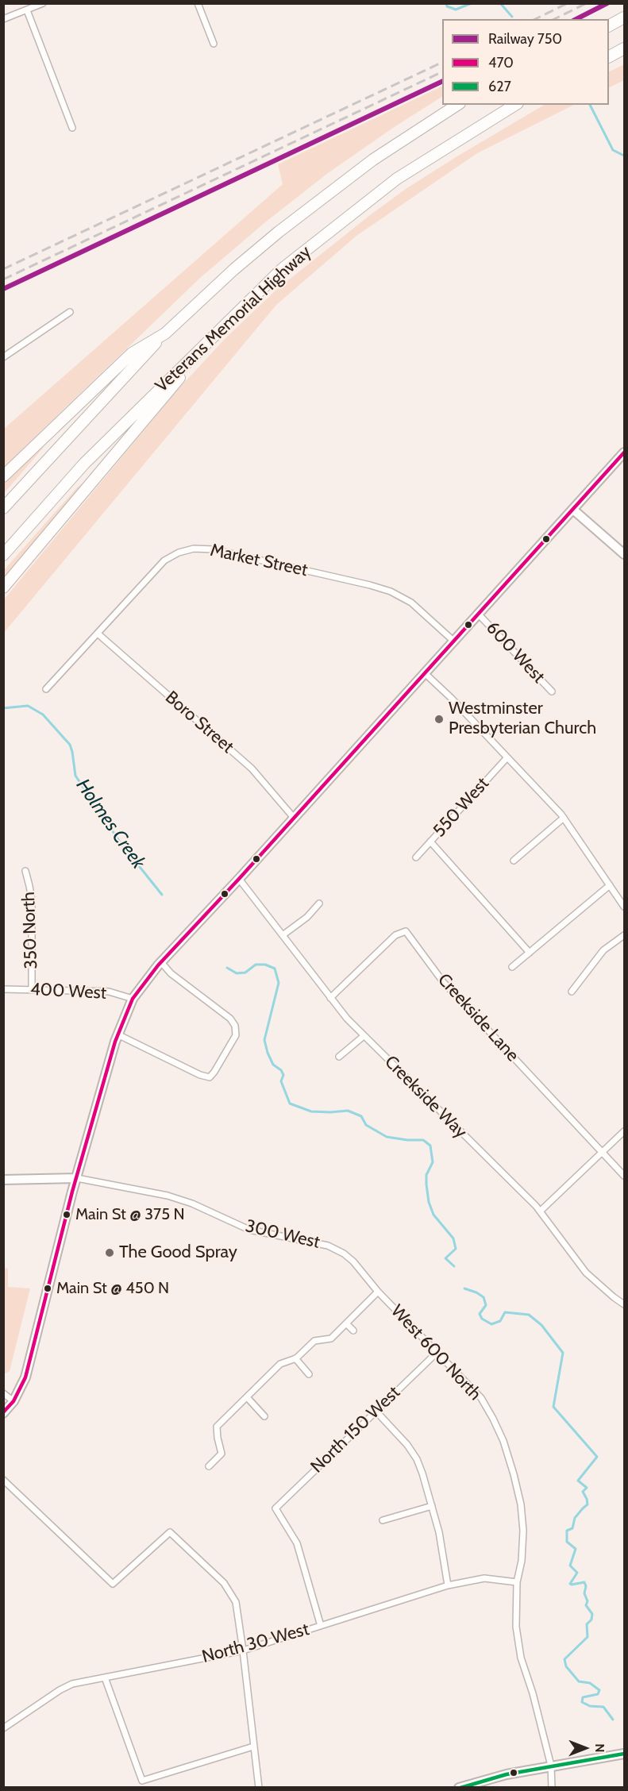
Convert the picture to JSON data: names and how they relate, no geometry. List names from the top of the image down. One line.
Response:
{"streets":{"highway":["Veterans Memorial Highway"],"main road":["300 West"],"street":["Market Street","600 West","Boro Street","550 West","350 North","400 West","Creekside Lane","Creekside Way","West 600 North","North 150 West","North 30 West"]},"crossings":[["Market Street","Boro Street"],["350 North","400 West"],["Creekside Lane","Creekside Way"],["300 West","West 600 North"],["West 600 North","North 150 West"],["West 600 North","North 30 West"],["North 150 West","North 30 West"]],"water":["Holmes Creek"],"places":["Westminster Presbyterian Church","Main St @ 375 N","The Good Spray","Main St @ 450 N"],"lines":["rail line 750","transit line 470","transit line 627"],"legend":["Railway 750","470","627"],"north":"right"}
